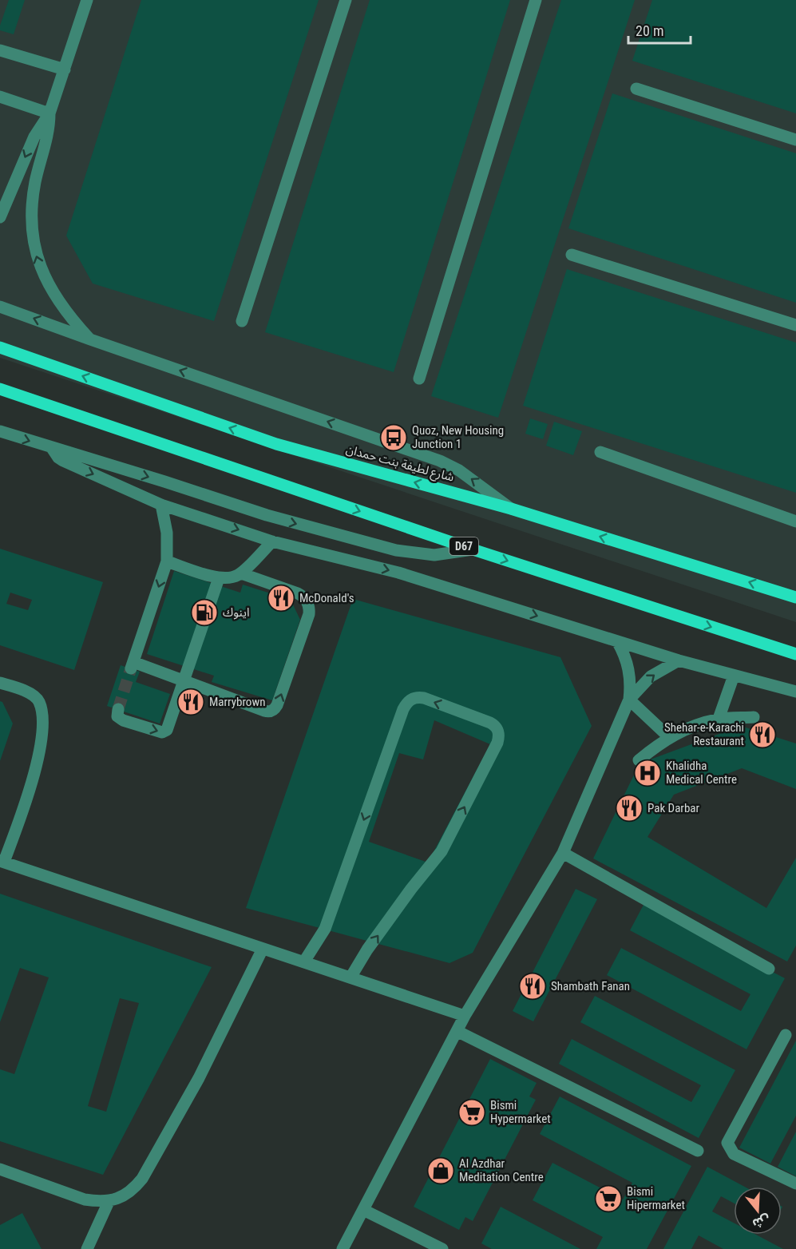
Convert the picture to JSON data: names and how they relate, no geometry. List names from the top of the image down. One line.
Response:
{"streets":{"main road":["شارع لطيفة بنت حمدان","D67"]},"places":{"bus stop":["Quoz, New Housing Junction 1"],"restaurant":["McDonald's","Marrybrown","Shehar-e-Karachi Restaurant","Pak Darbar","Shambath Fanan"],"fuel station":["اينوك"],"hospital":["Khalidha Medical Centre"],"supermarket":["Bismi Hypermarket","Bismi Hipermarket"],"shop":["Al Azdhar Meditation Centre"]},"scale_bar":"20 m","north":"bottom"}
